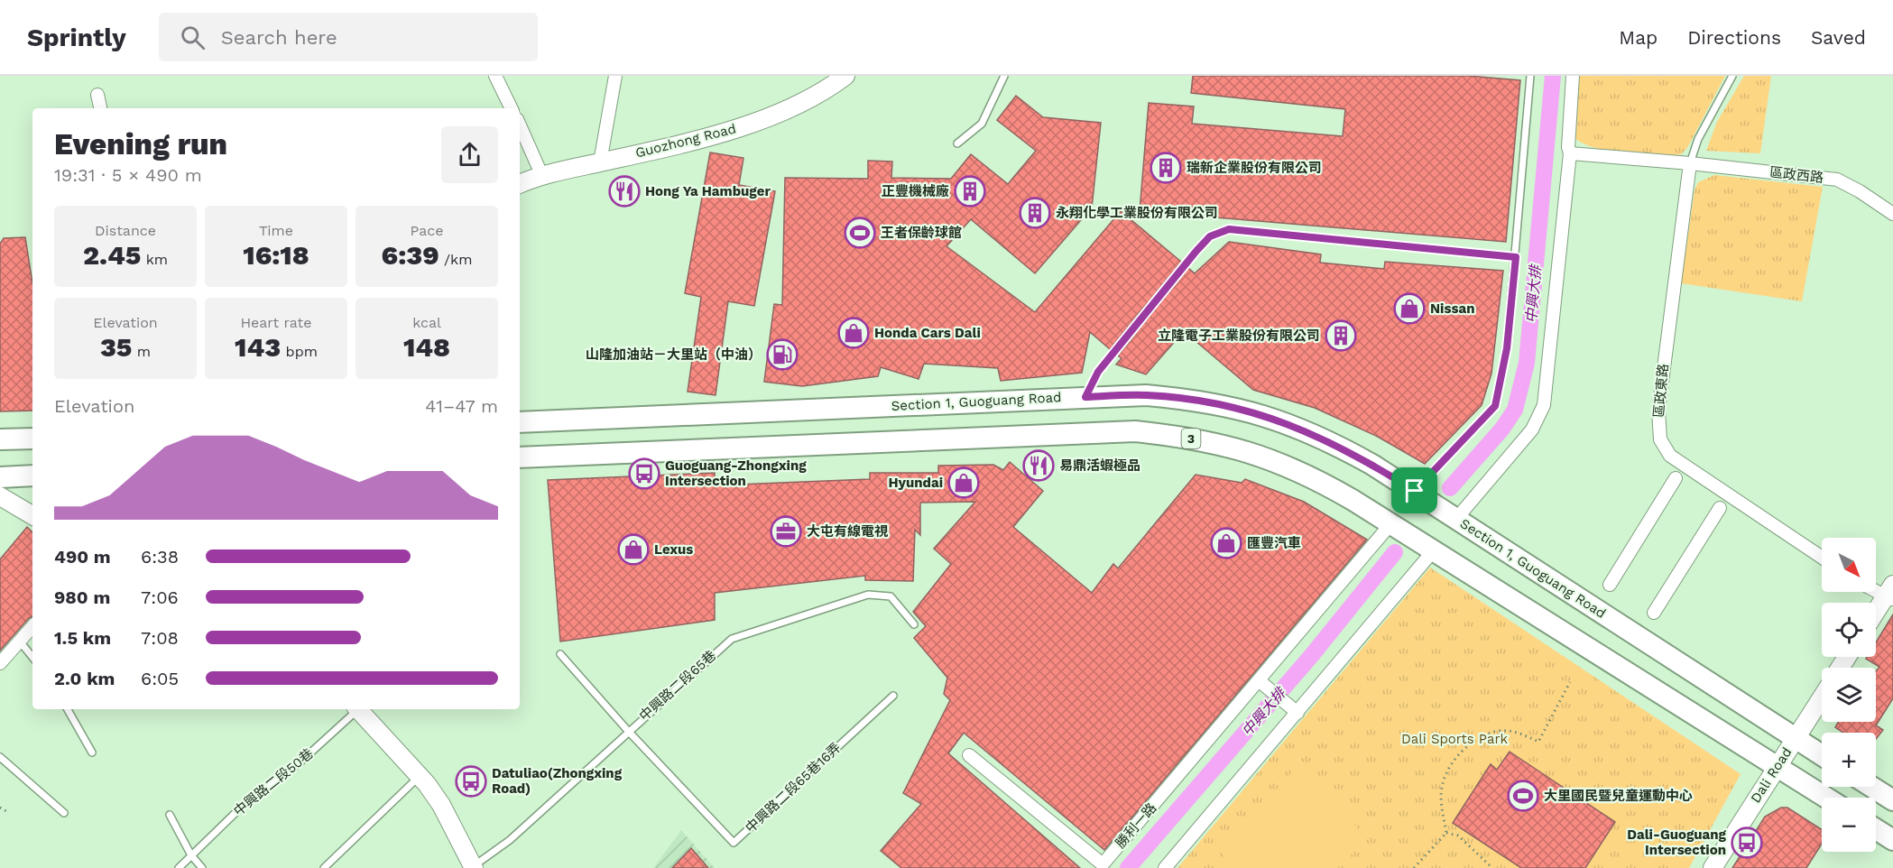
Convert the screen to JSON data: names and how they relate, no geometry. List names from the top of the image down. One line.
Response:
{"streets":{"main road":["Section 1, Guoguang Road","3"],"street":["Guozhong Road","區政西路","區政東路","Dali Road","勝利一路"],"lane":["中興路二段65巷","中興路二段50巷","中興路二段65巷16弄"]},"crossings":[["區政西路","區政東路"],["Section 1, Guoguang Road","Dali Road"],["3","Dali Road"],["3","勝利一路"],["中興路二段65巷","中興路二段65巷16弄"]],"water":["中興大排"],"parks":["Dali Sports Park"],"places":{"building":["瑞新企業股份有限公司","正豐機械廠","永翔化學工業股份有限公司","立隆電子工業股份有限公司"],"restaurant":["Hong Ya Hambuger","易鼎活蝦極品"],"sports":["王者保齡球館","大里國民暨兒童運動中心"],"shop":["Nissan","Honda Cars Dali","Hyundai","匯豐汽車","Lexus"],"fuel station":["山隆加油站－大里站（中油）"],"bus stop":["Guoguang-Zhongxing Intersection","Datuliao(Zhongxing Road)","Dali-Guoguang Intersection"],"office":["大屯有線電視"]},"north":"bottom right","page":{"header":"Sprintly","search":"Search here","nav":["Map","Directions","Saved"],"heading":["Evening run","19:31 · 5 × 490 m"],"stats":[["Distance","2.45 km"],["Time","16:18"],["Pace","6:39 /km"],["Elevation","35 m"],["Heart rate","143 bpm"],["kcal","148"]],"chart":["Elevation","41–47 m"],"list":[{"name":"490 m","note":"6:38"},{"name":"980 m","note":"7:06"},{"name":"1.5 km","note":"7:08"},{"name":"2.0 km","note":"6:05"}],"map_buttons":["+","−"]}}
